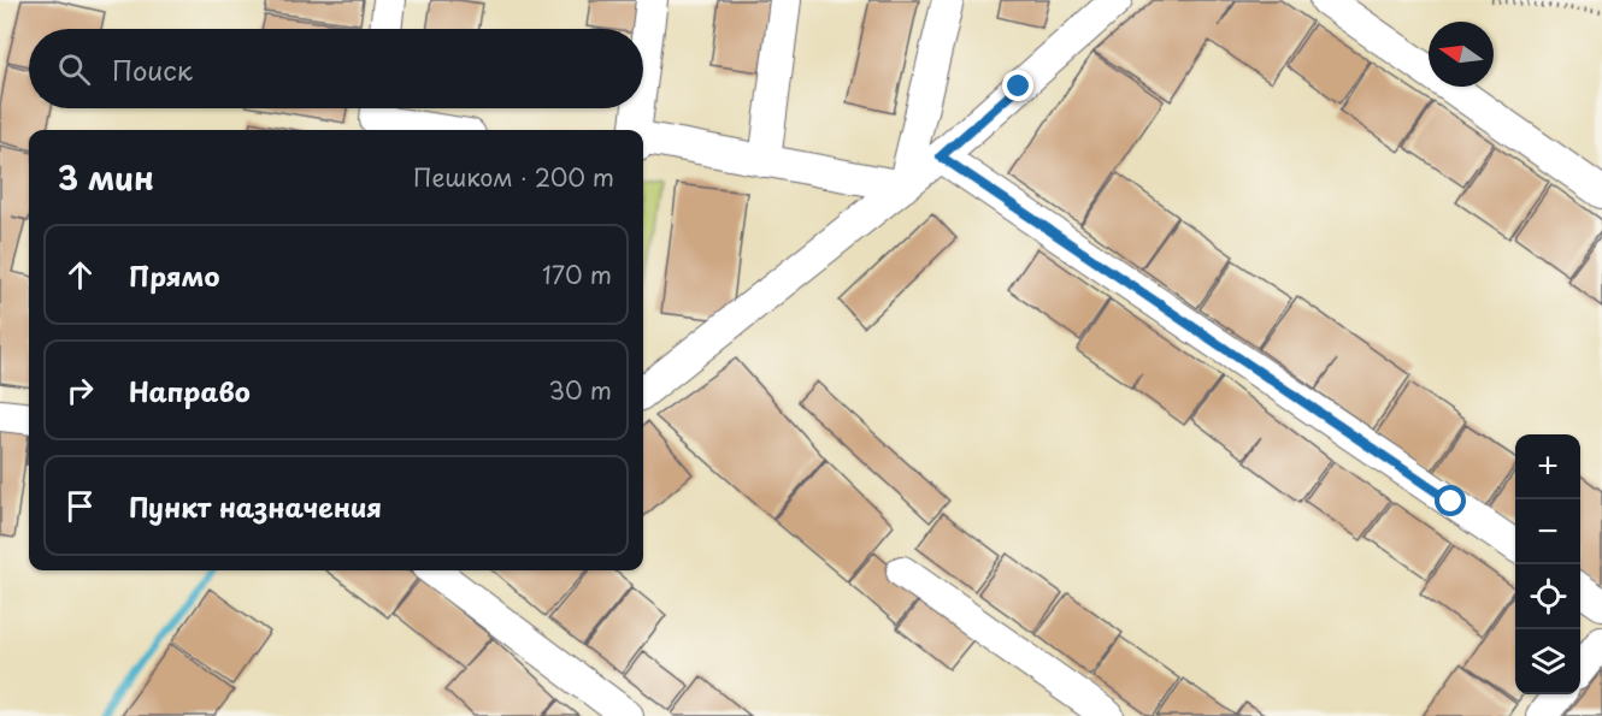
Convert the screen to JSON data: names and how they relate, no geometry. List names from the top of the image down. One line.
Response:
{"north":"left","page":{"search":"Поиск","heading":["3 мин","Пешком · 200 m"],"list":[["Прямо","170 m"],["Направо","30 m"],"Пункт назначения"],"map_buttons":["+","−"]}}
